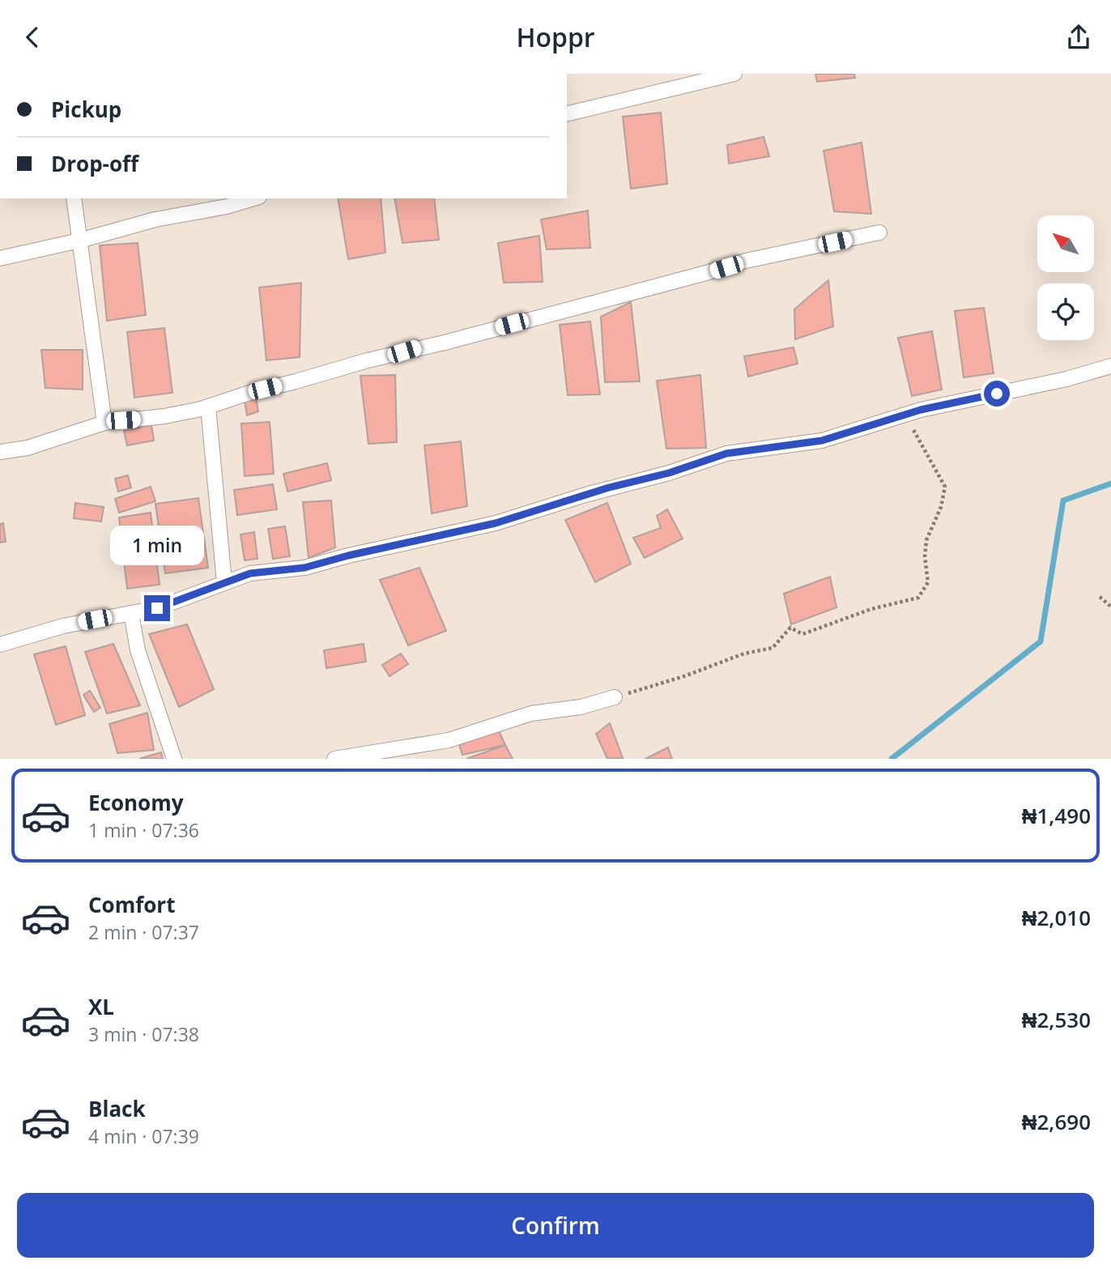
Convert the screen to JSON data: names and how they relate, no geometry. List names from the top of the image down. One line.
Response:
{"north":"top left","page":{"header":"Hoppr","banner":["Pickup","Drop-off"],"bubble":"1 min","list":[{"name":"Economy","note":"1 min · 07:36","value":"₦1,490"},{"name":"Comfort","note":"2 min · 07:37","value":"₦2,010"},{"name":"XL","note":"3 min · 07:38","value":"₦2,530"},{"name":"Black","note":"4 min · 07:39","value":"₦2,690"}],"buttons":"Confirm"}}
